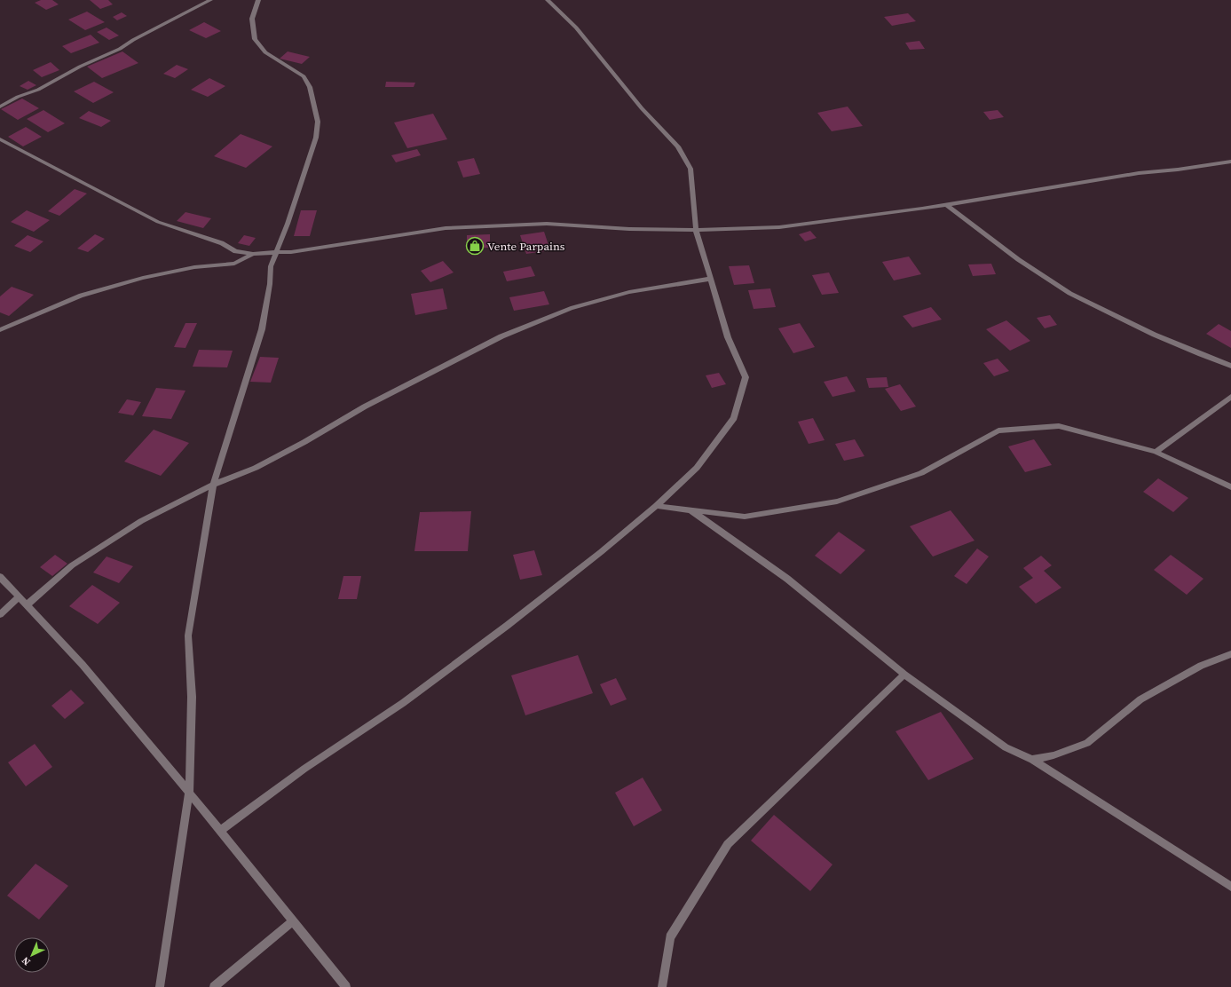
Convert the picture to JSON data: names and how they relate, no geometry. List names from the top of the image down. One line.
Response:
{"places":{"shop":["Vente Parpains"]},"north":"bottom left"}
